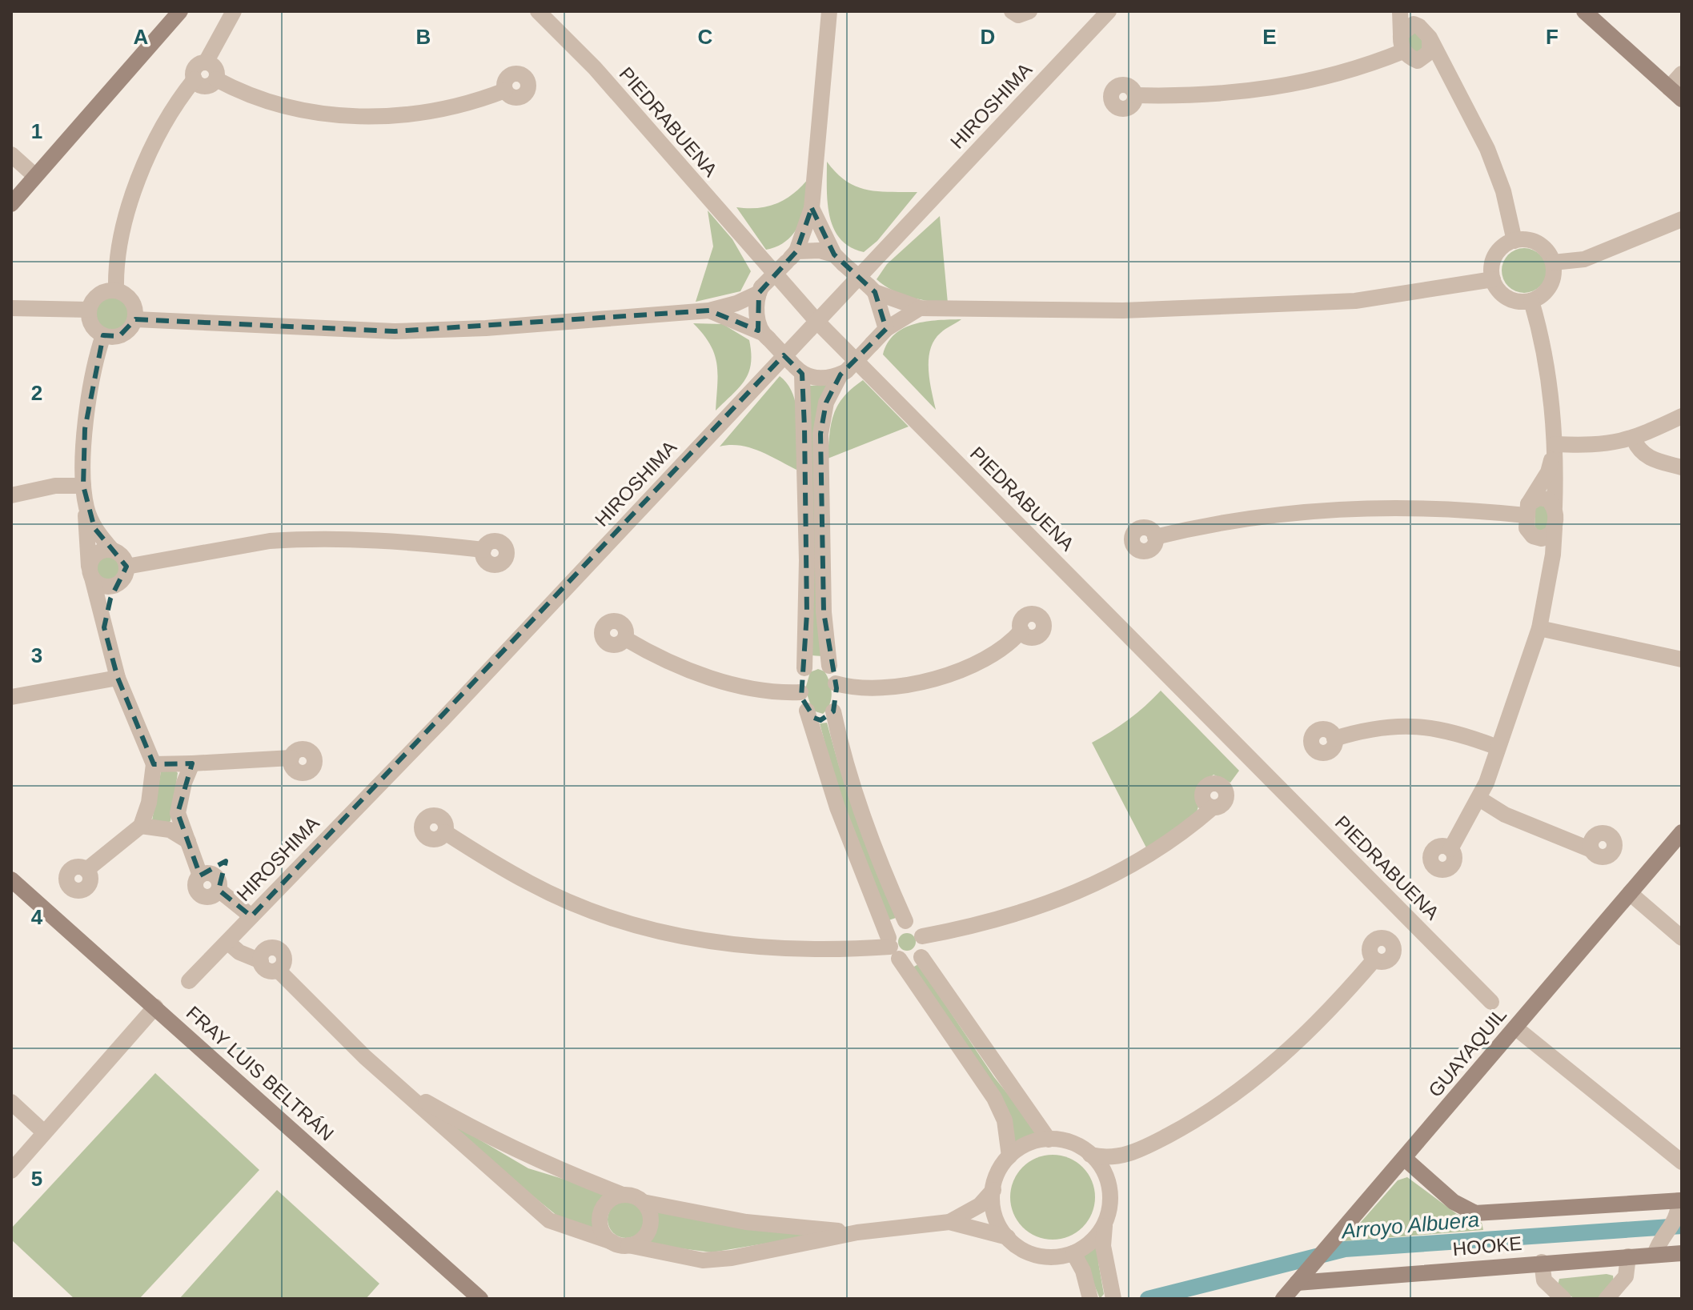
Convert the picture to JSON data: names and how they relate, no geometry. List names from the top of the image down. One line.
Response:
{"streets":{"street":["HIROSHIMA","PIEDRABUENA","GUAYAQUIL","FRAY LUIS BELTRÁN","HOOKE"]},"crossings":[["HIROSHIMA","PIEDRABUENA"],["GUAYAQUIL","HOOKE"]],"water":["Arroyo Albuera"],"grid":{"columns":["A","B","C","D","E","F"],"rows":["1","2","3","4","5"]}}
